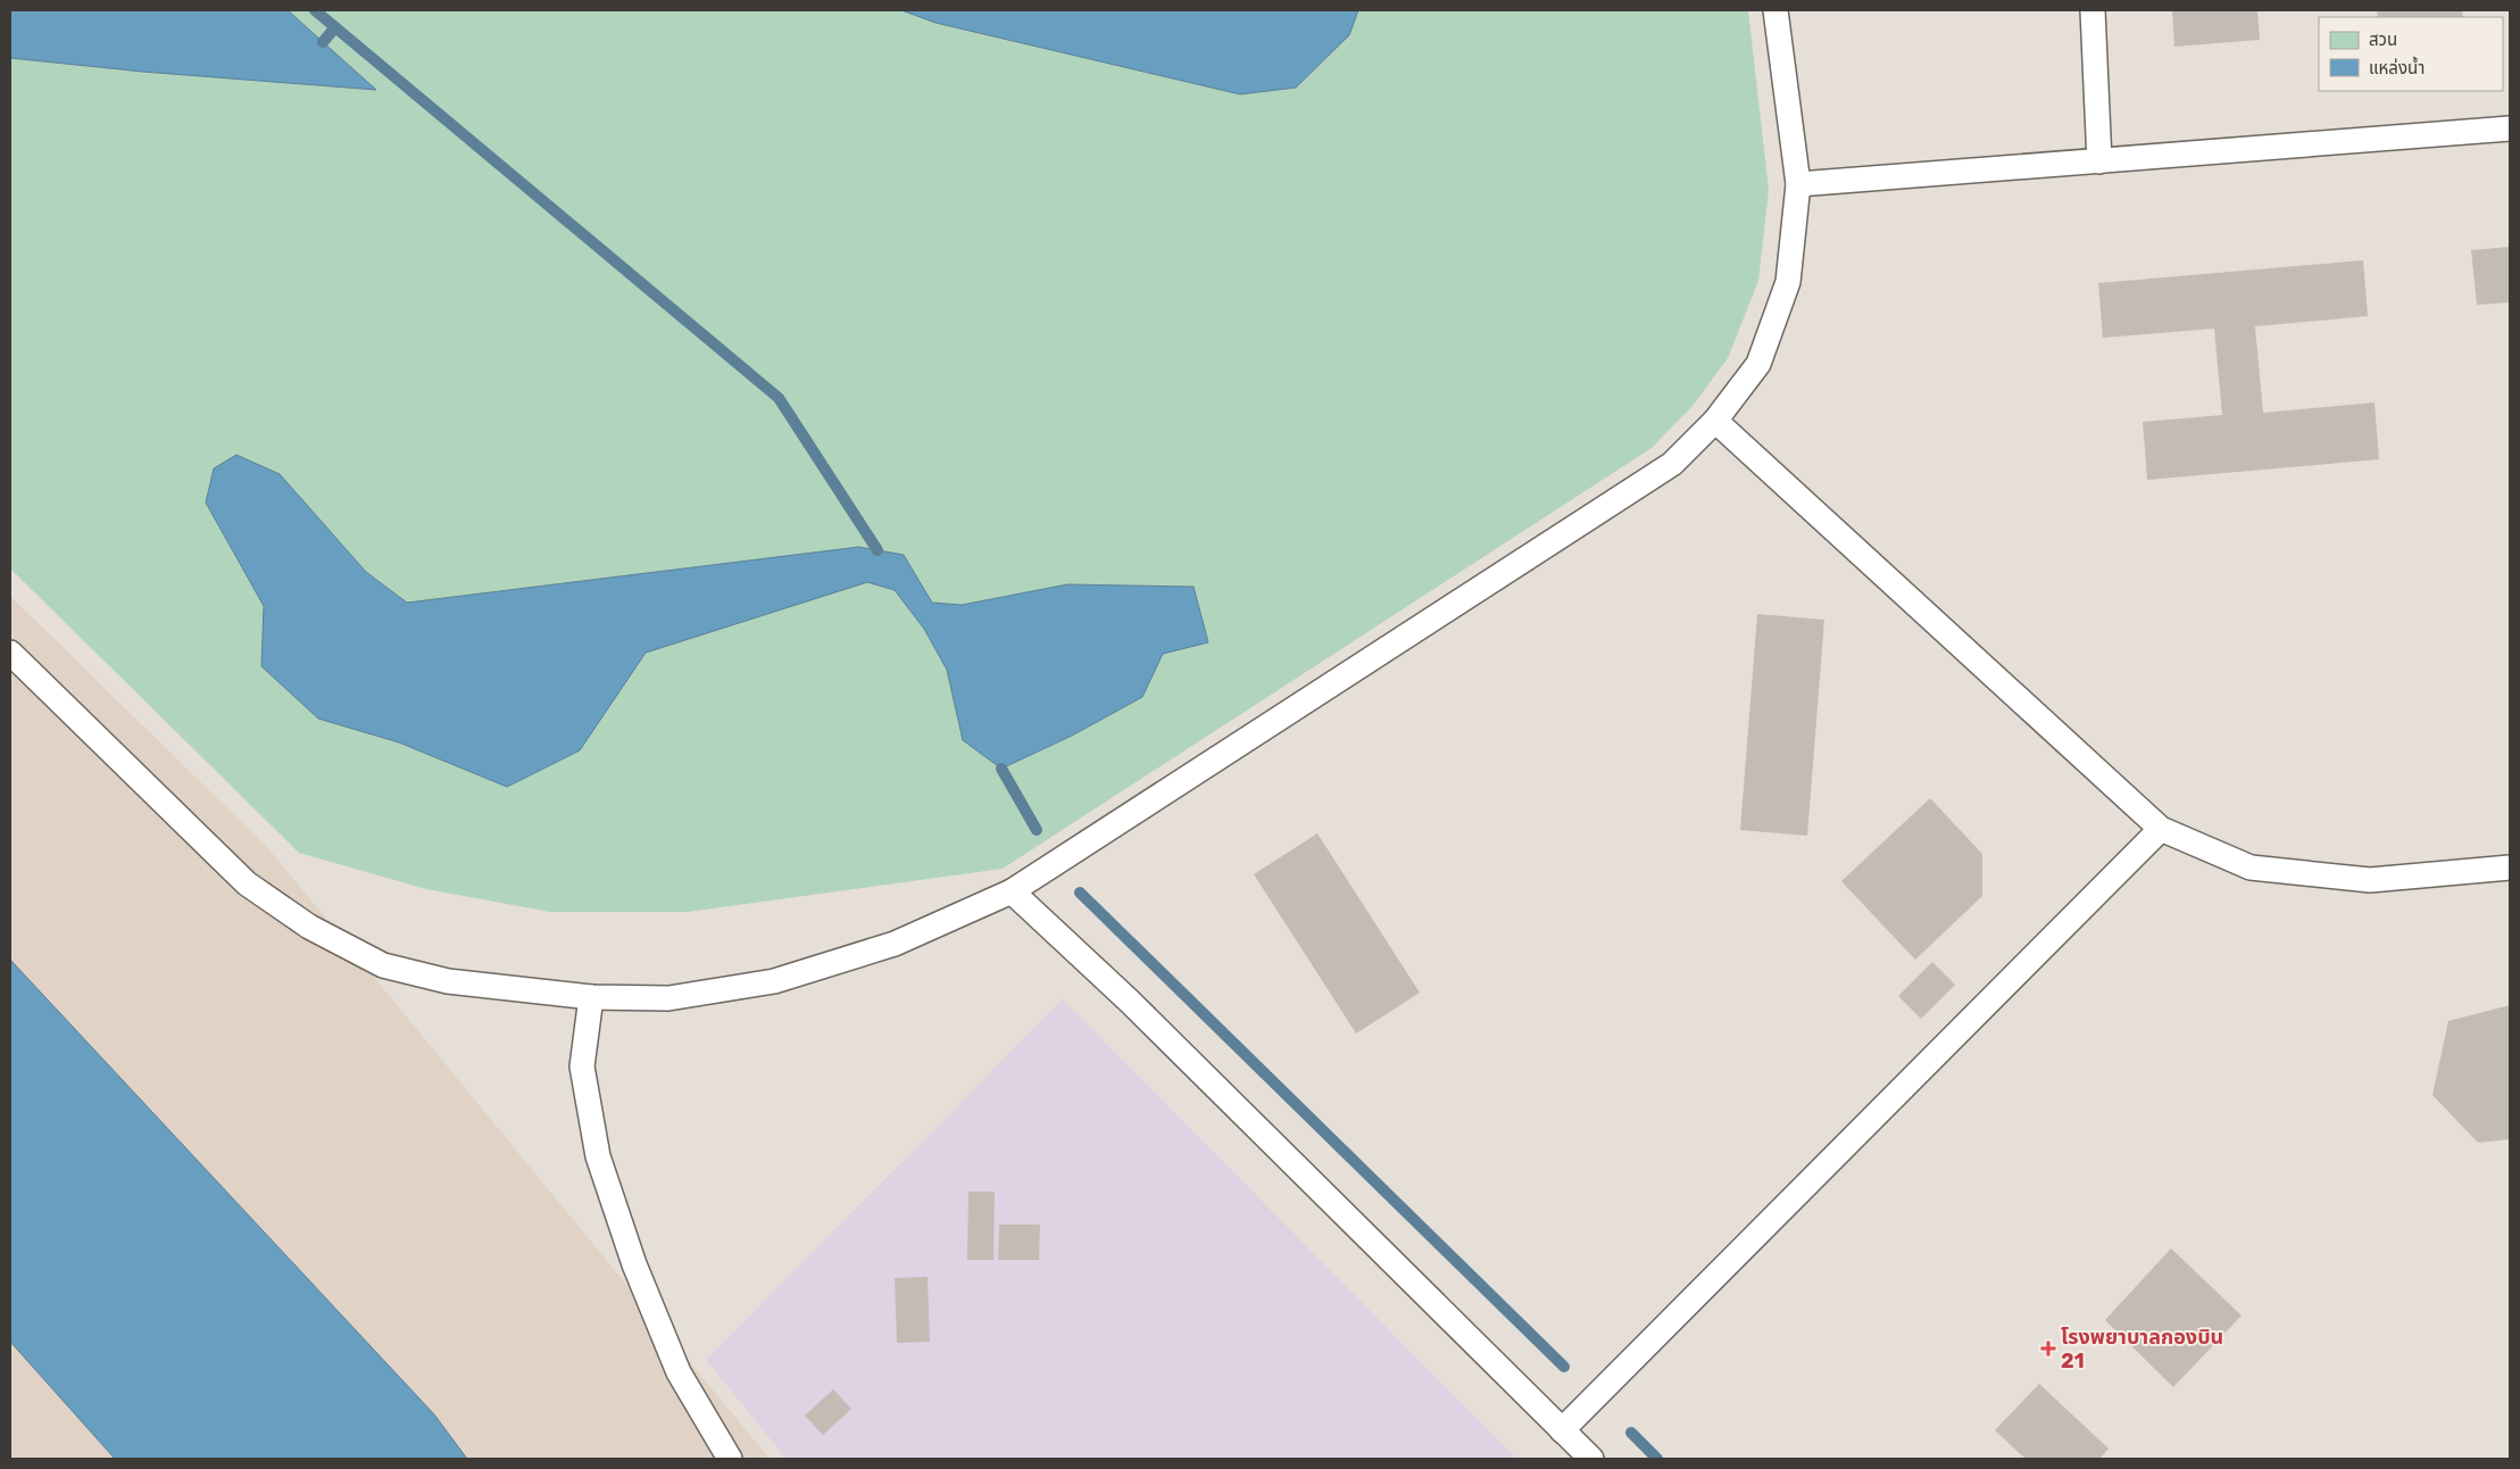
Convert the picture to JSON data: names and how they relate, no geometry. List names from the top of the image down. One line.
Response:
{"places":{"health":["โรงพยาบาลกองบิน 21"]},"legend":["สวน","แหล่งน้ำ"]}
